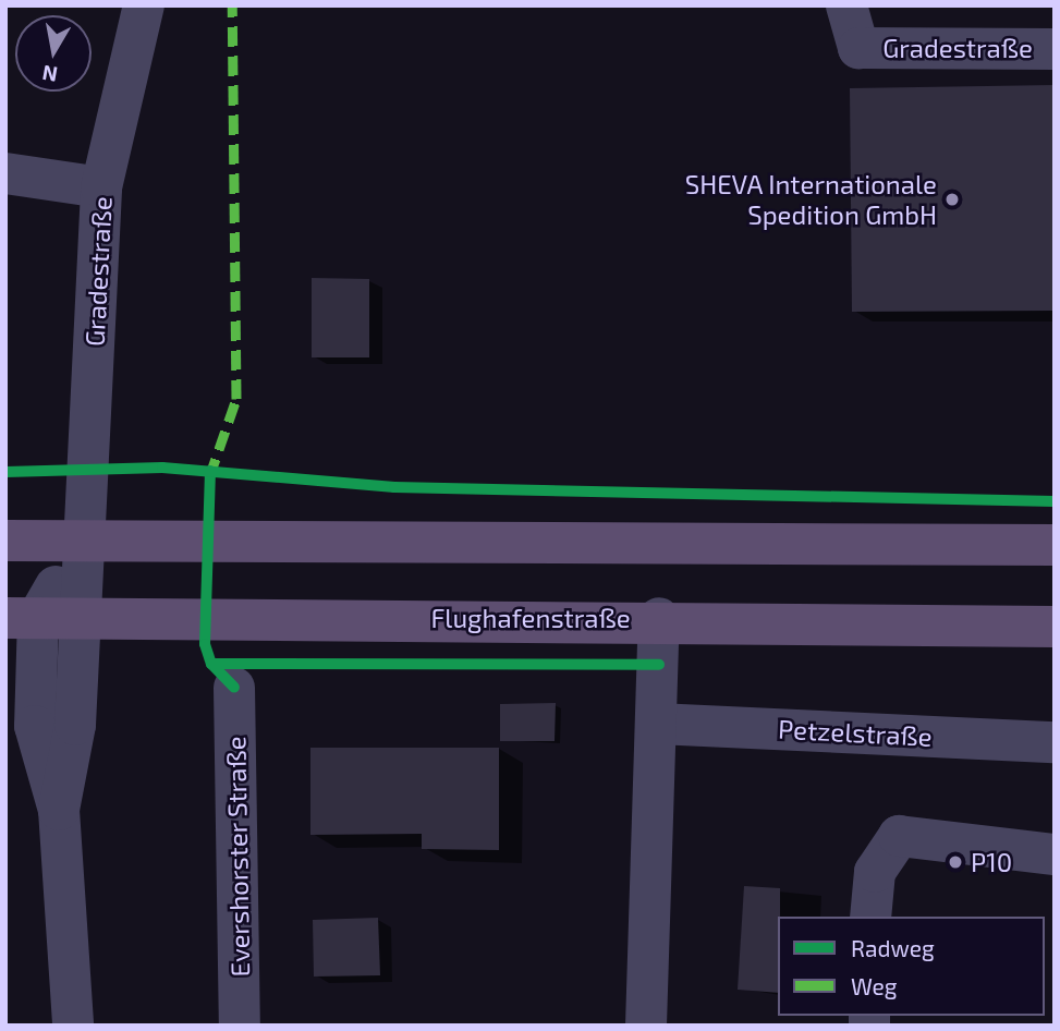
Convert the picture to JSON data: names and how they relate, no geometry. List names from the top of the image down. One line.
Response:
{"streets":{"main road":["Flughafenstraße"],"street":["Gradestraße","Petzelstraße","Evershorster Straße"]},"places":["SHEVA Internationale Spedition GmbH","P10"],"legend":["Radweg","Weg"],"north":"bottom"}
